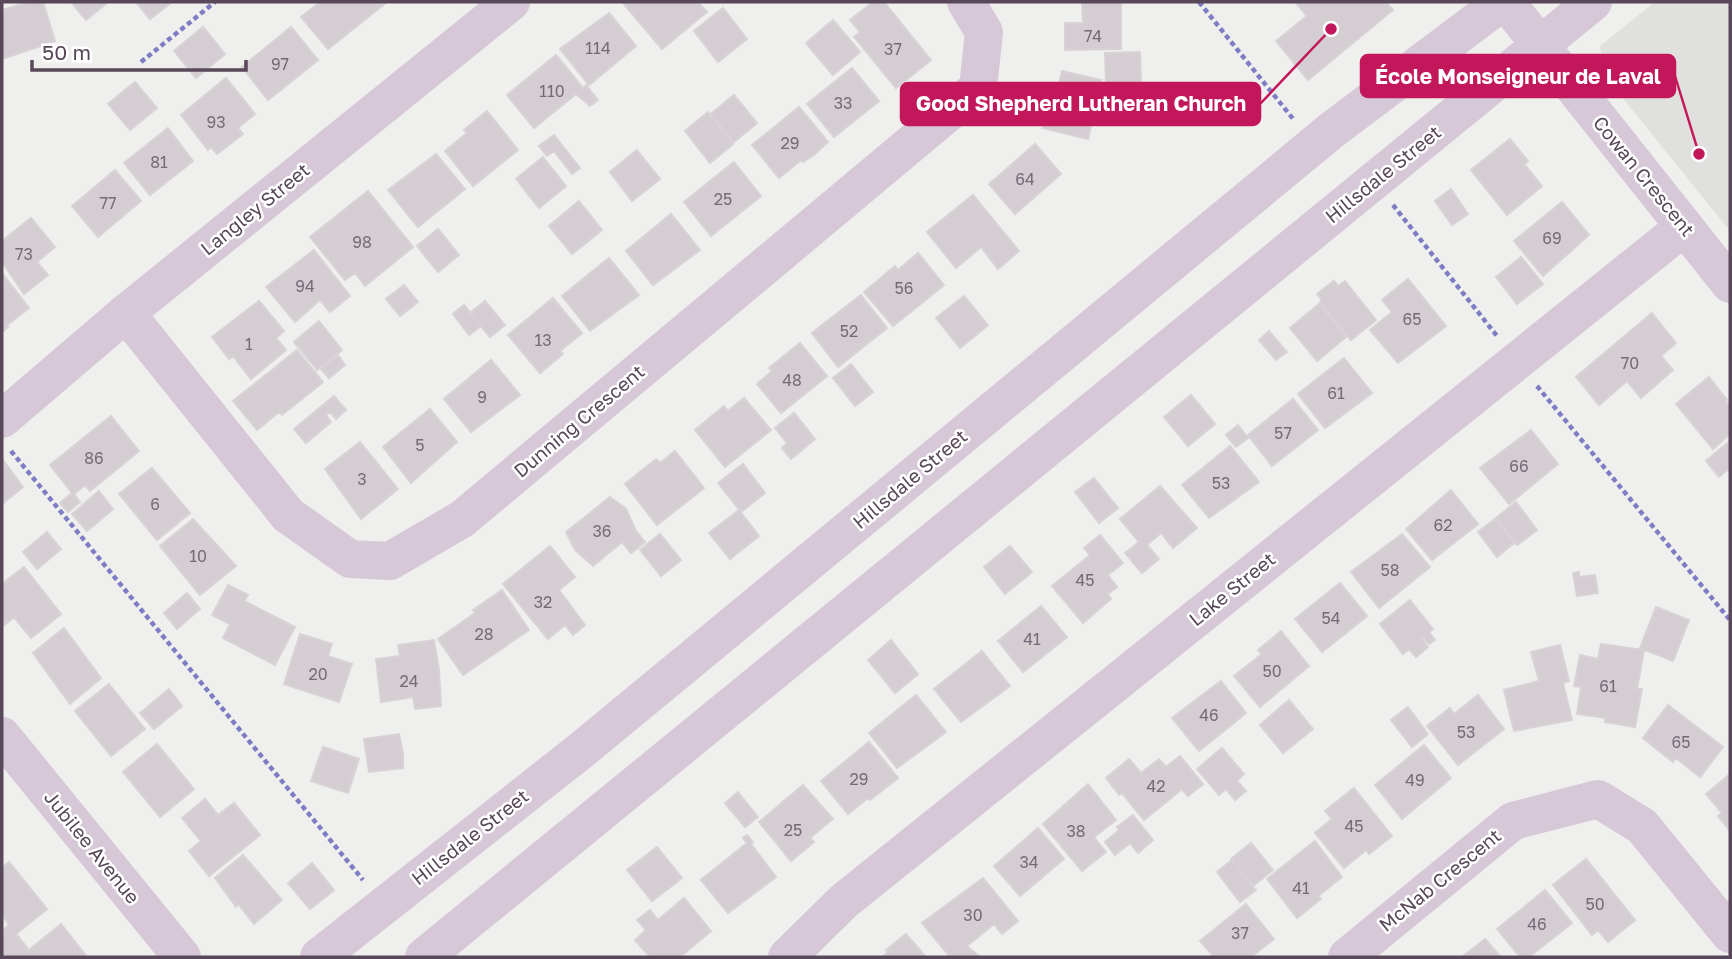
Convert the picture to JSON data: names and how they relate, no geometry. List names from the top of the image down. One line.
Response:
{"streets":{"street":["Hillsdale Street","Cowan Crescent","Langley Street","Dunning Crescent","Lake Street","Jubilee Avenue","McNab Crescent"]},"crossings":[["Hillsdale Street","Cowan Crescent"],["Cowan Crescent","Lake Street"],["Langley Street","Dunning Crescent"]],"places":["Good Shepherd Lutheran Church","École Monseigneur de Laval"],"house_numbers":["74","114","37","97","110","33","93","29","81","64","25","77","69","98","73","94","56","65","52","13","1","70","48","61","9","57","5","86","66","3","53","6","62","36","10","58","45","32","54","28","41","50","20","24","61","46","53","65","29","49","42","45","25","38","34","41","50","30","46","37"],"scale_bar":"50 m"}
